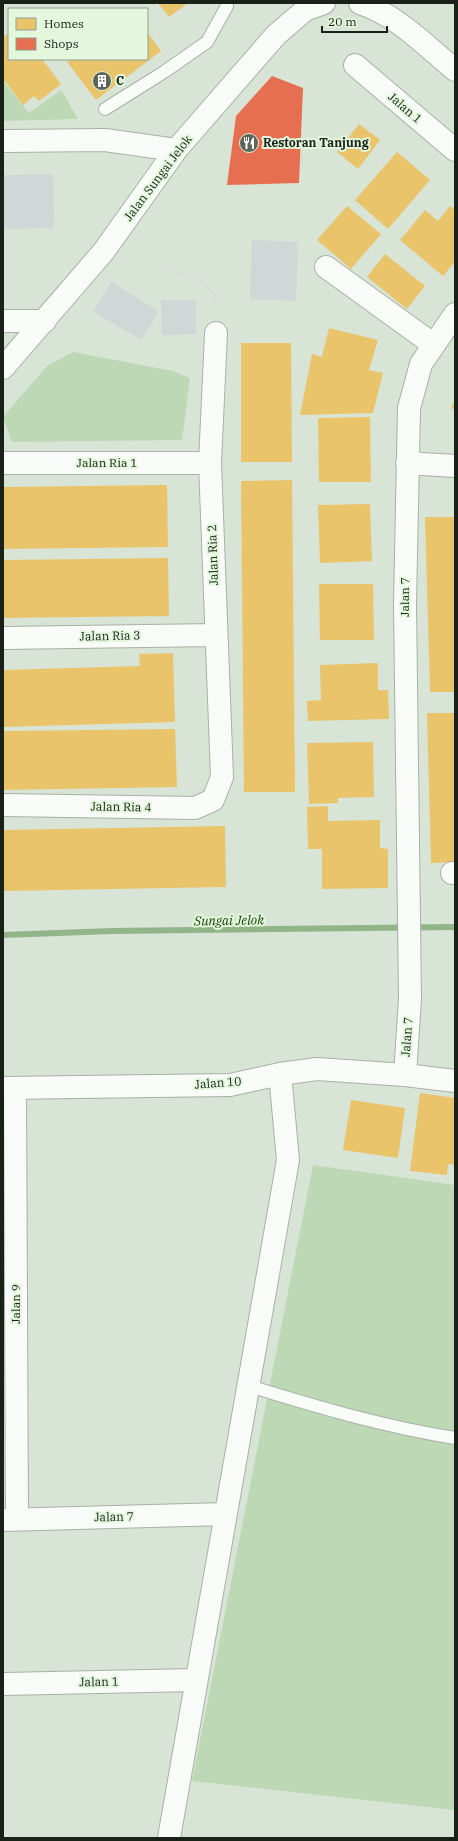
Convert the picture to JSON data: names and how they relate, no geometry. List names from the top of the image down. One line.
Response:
{"streets":{"street":["Jalan 1","Jalan Sungai Jelok","Jalan Ria 1","Jalan Ria 2","Jalan 7","Jalan Ria 3","Jalan Ria 4","Jalan 10","Jalan 9"]},"crossings":[["Jalan Ria 1","Jalan Ria 2"],["Jalan Ria 2","Jalan Ria 3"],["Jalan Ria 2","Jalan Ria 4"],["Jalan 7","Jalan 10"],["Jalan 7","Jalan 9"],["Jalan 10","Jalan 9"]],"water":["Sungai Jelok"],"places":{"building":["C"],"restaurant":["Restoran Tanjung"]},"legend":["Homes","Shops"],"scale_bar":"20 m"}
